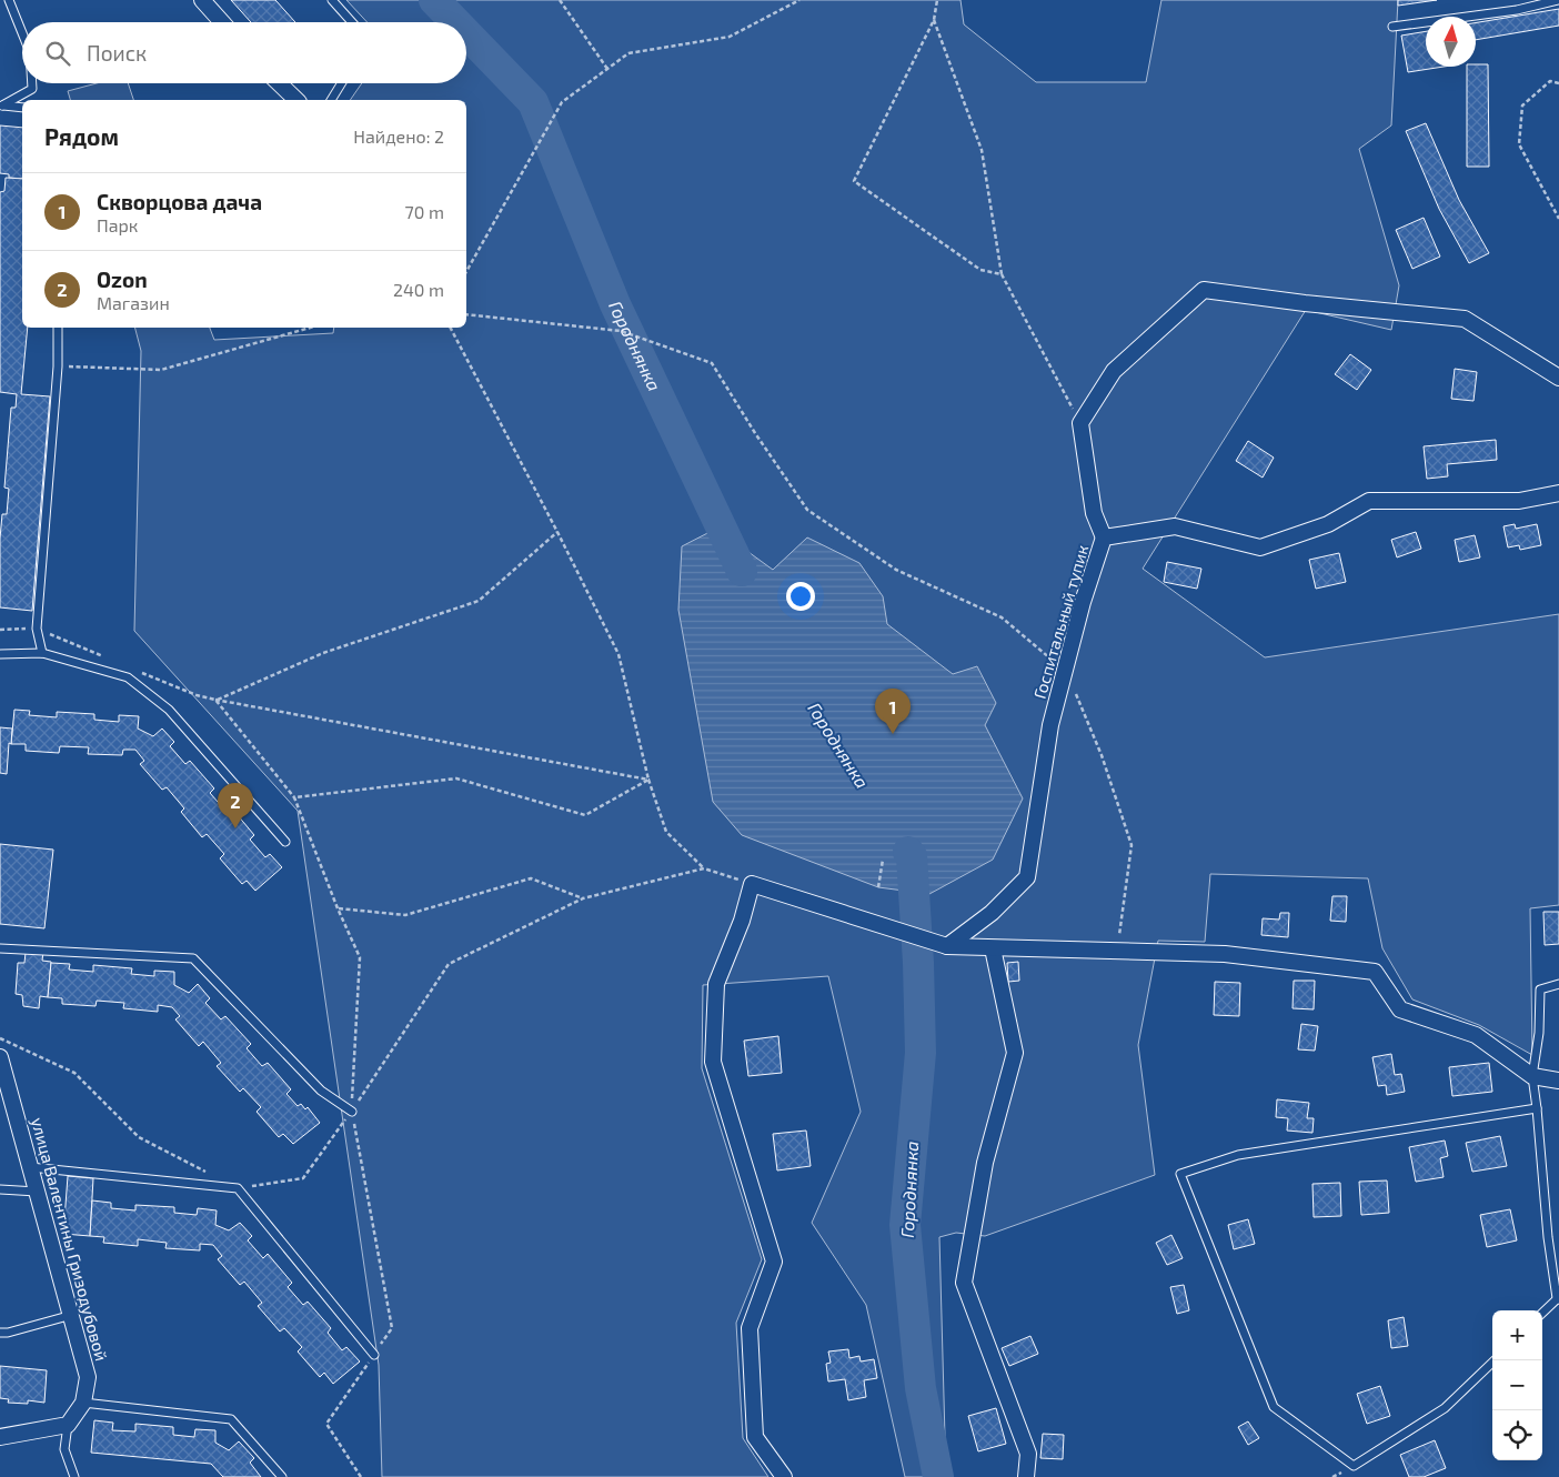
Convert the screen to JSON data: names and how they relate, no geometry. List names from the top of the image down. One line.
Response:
{"streets":{"street":["Госпитальный тупик","улица Валентины Гризодубовой"]},"water":["Городнянка"],"north":"top","page":{"search":"Поиск","heading":["Рядом","Найдено: 2"],"list":[{"mark":"1","name":"Скворцова дача","note":"Парк","value":"70 m"},{"mark":"2","name":"Ozon","note":"Магазин","value":"240 m"}],"pins":["1","2"],"map_buttons":["+","−"]}}
